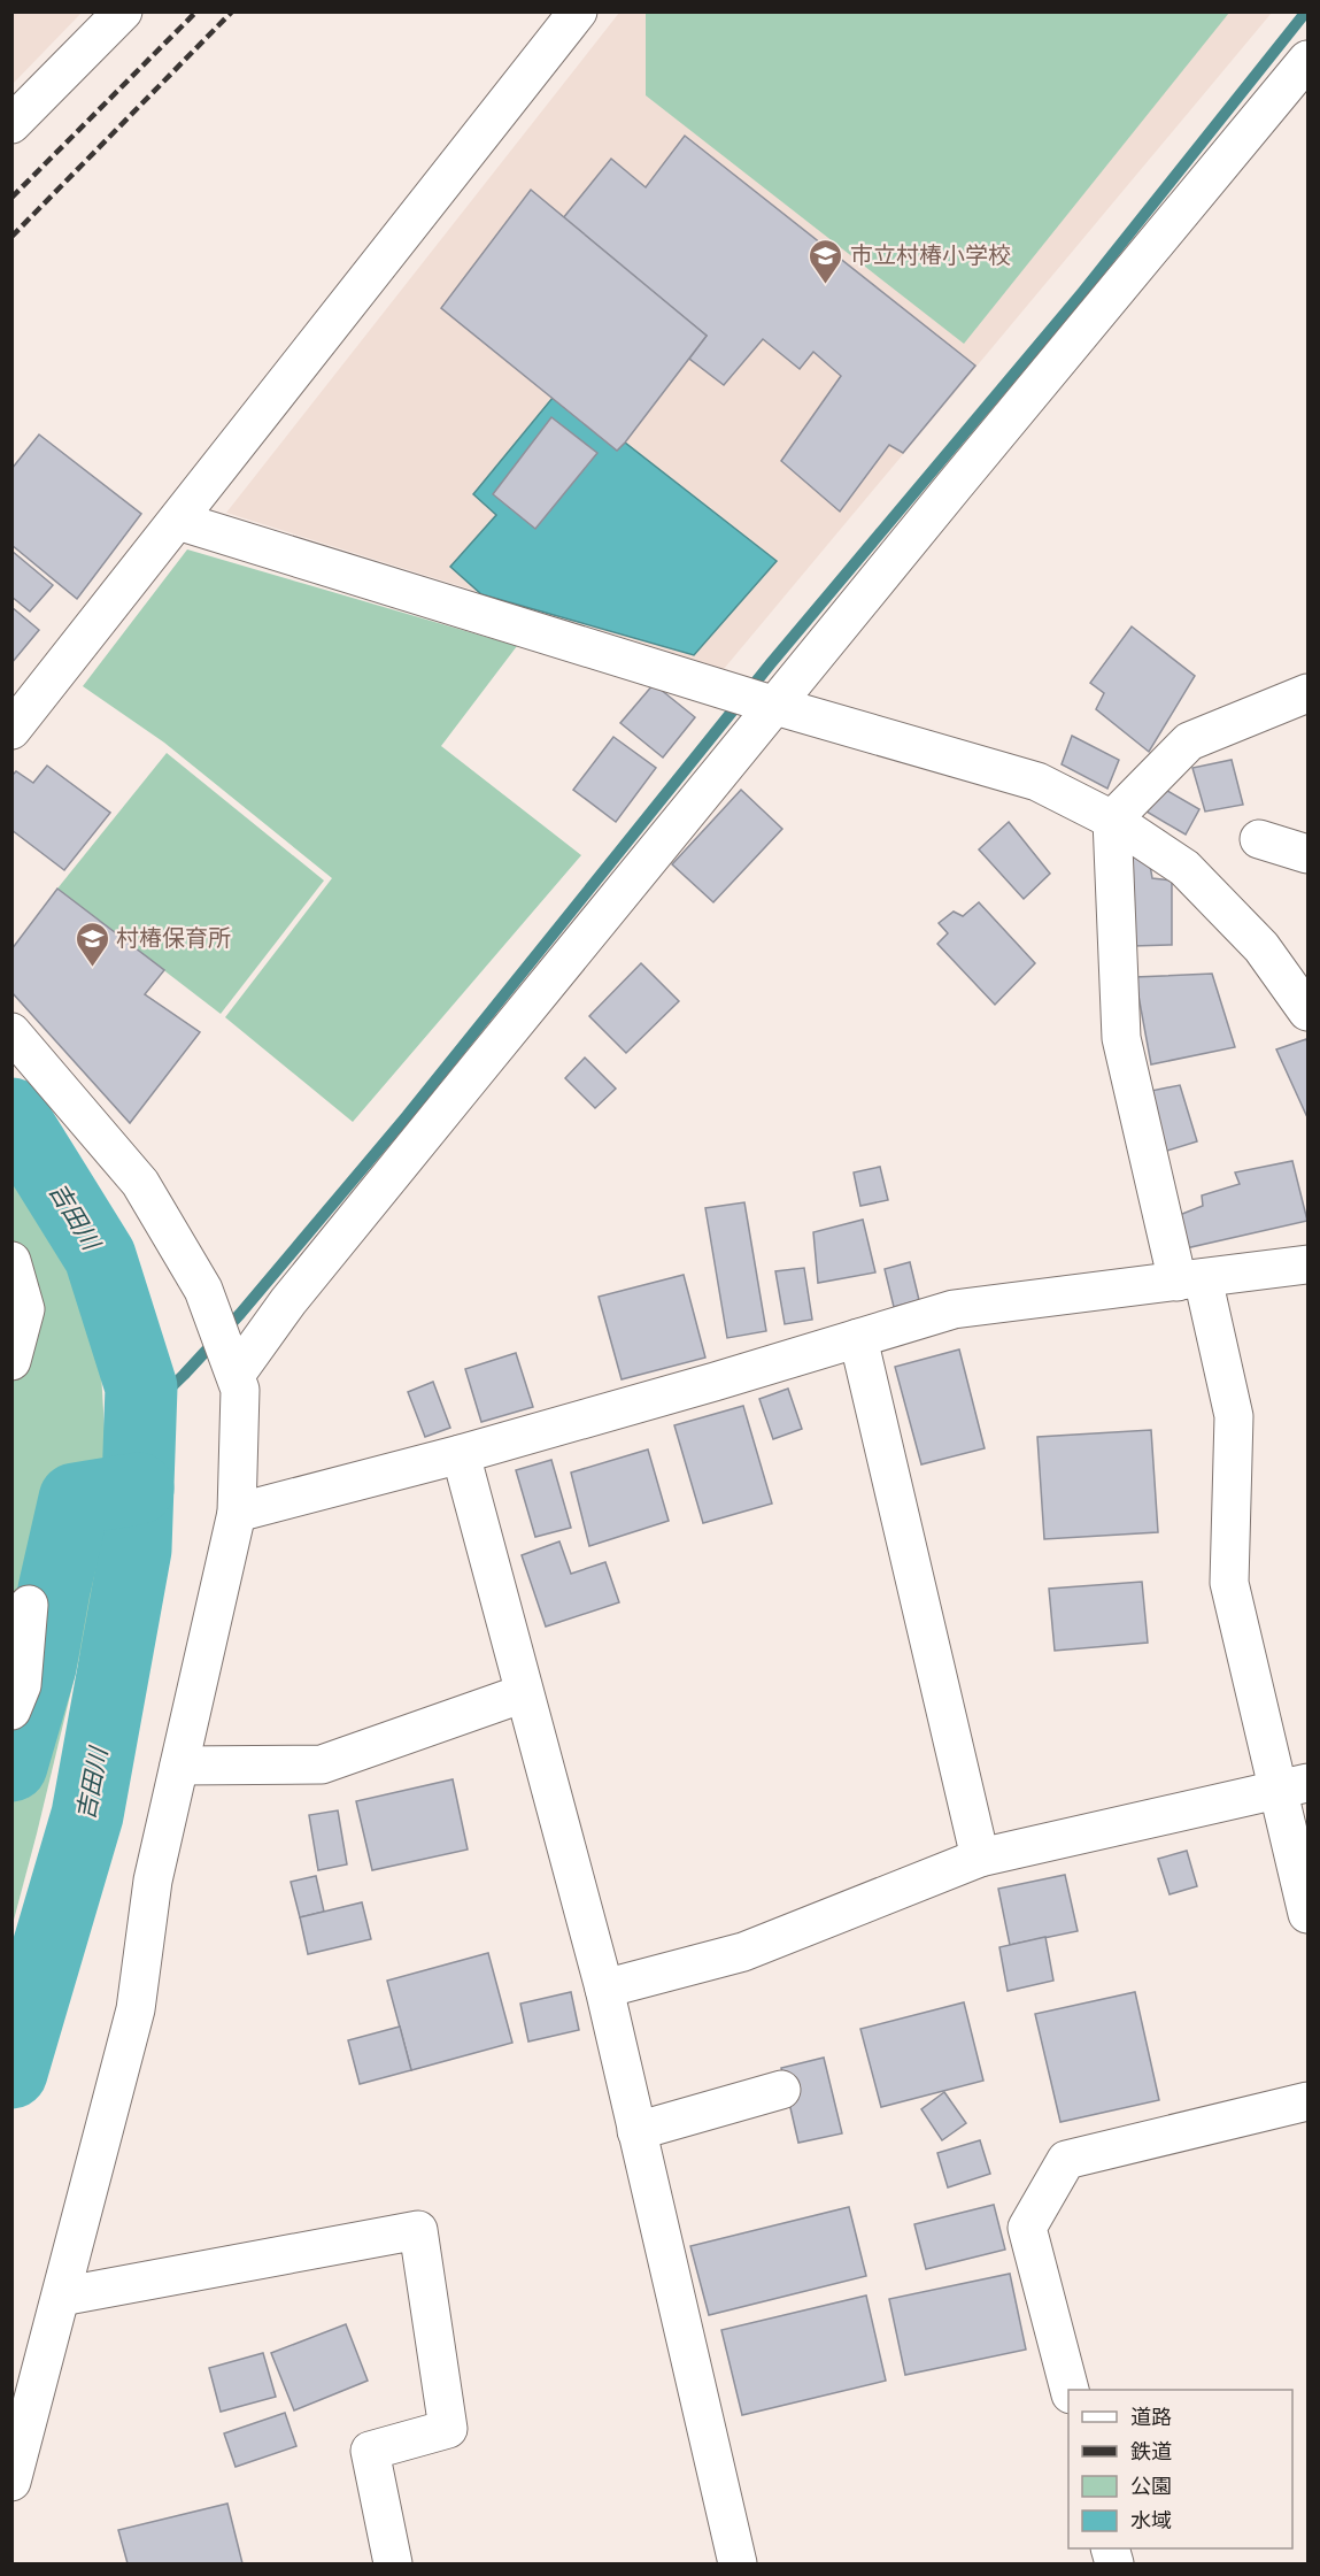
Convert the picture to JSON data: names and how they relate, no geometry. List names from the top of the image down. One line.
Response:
{"water":["吉田川"],"places":{"school or university":["市立村椿小学校","村椿保育所"]},"legend":["道路","鉄道","公園","水域"]}
